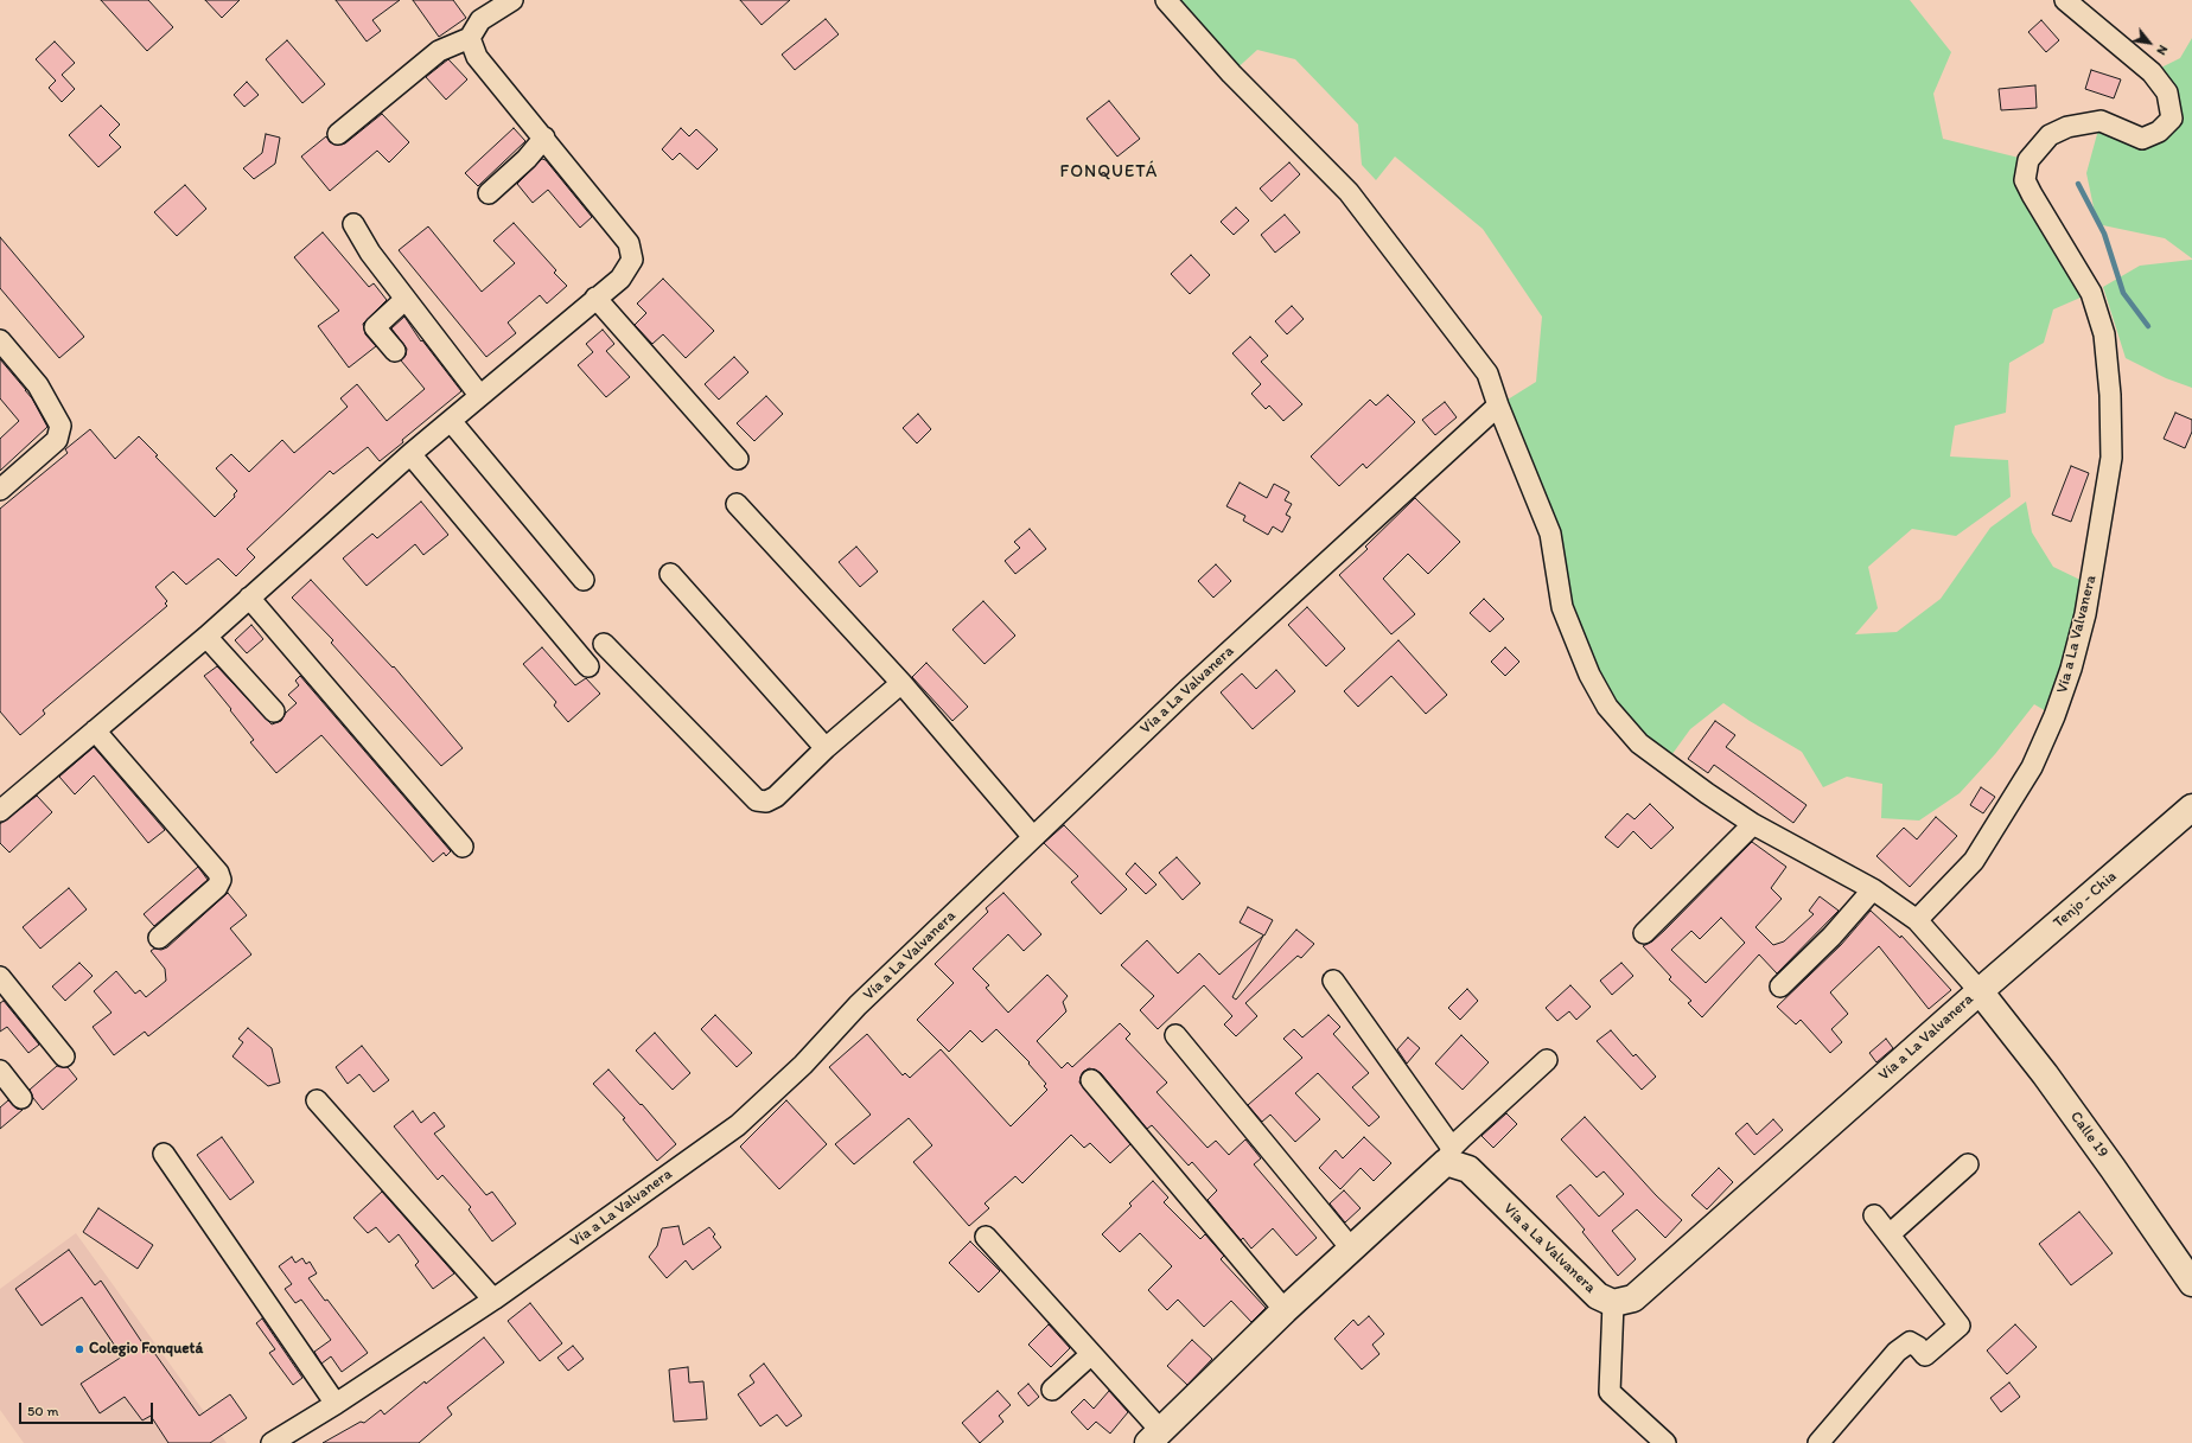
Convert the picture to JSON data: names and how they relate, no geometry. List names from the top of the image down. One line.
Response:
{"streets":{"street":["Vía a La Valvanera","Tenjo - Chia","Calle 19"]},"crossings":[["Vía a La Valvanera","Tenjo - Chia"],["Vía a La Valvanera","Calle 19"],["Tenjo - Chia","Calle 19"]],"districts":["FONQUETÁ"],"places":["Colegio Fonquetá"],"scale_bar":"50 m","north":"bottom right"}
